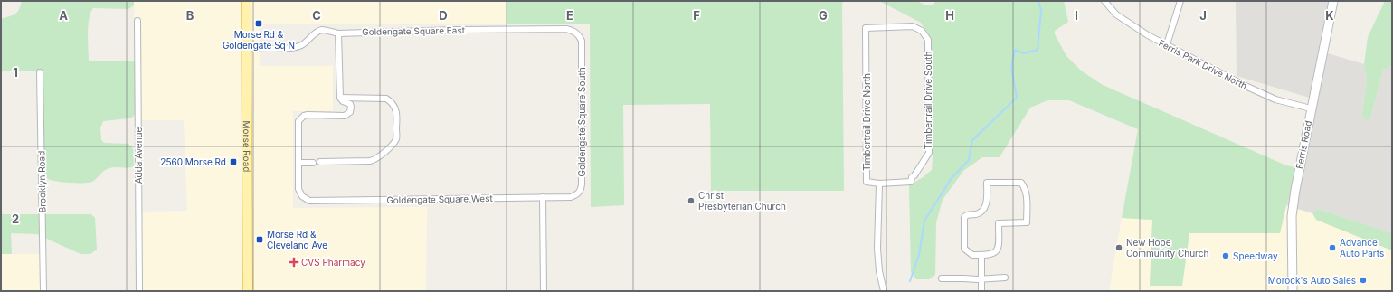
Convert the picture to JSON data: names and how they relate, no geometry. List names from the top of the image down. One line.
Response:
{"streets":{"main road":["Ferris Road","Morse Road"],"street":["Goldengate Square East","Ferris Park Drive North","Timbertrail Drive South","Goldengate Square South","Timbertrail Drive North","Adda Avenue","Brooklyn Road","Goldengate Square West"]},"crossings":[["Goldengate Square East","Goldengate Square South"],["Goldengate Square East","Morse Road"],["Ferris Park Drive North","Ferris Road"],["Timbertrail Drive South","Timbertrail Drive North"],["Goldengate Square South","Goldengate Square West"]],"places":{"transit":["Morse Rd & Goldengate Sq N","2560 Morse Rd","Morse Rd & Cleveland Ave"],"other":["Christ Presbyterian Church","New Hope Community Church","Advance Auto Parts","Speedway","Morock's Auto Sales"],"health":["CVS Pharmacy"]},"grid":{"columns":["A","B","C","D","E","F","G","H","I","J","K"],"rows":["1","2"]}}
